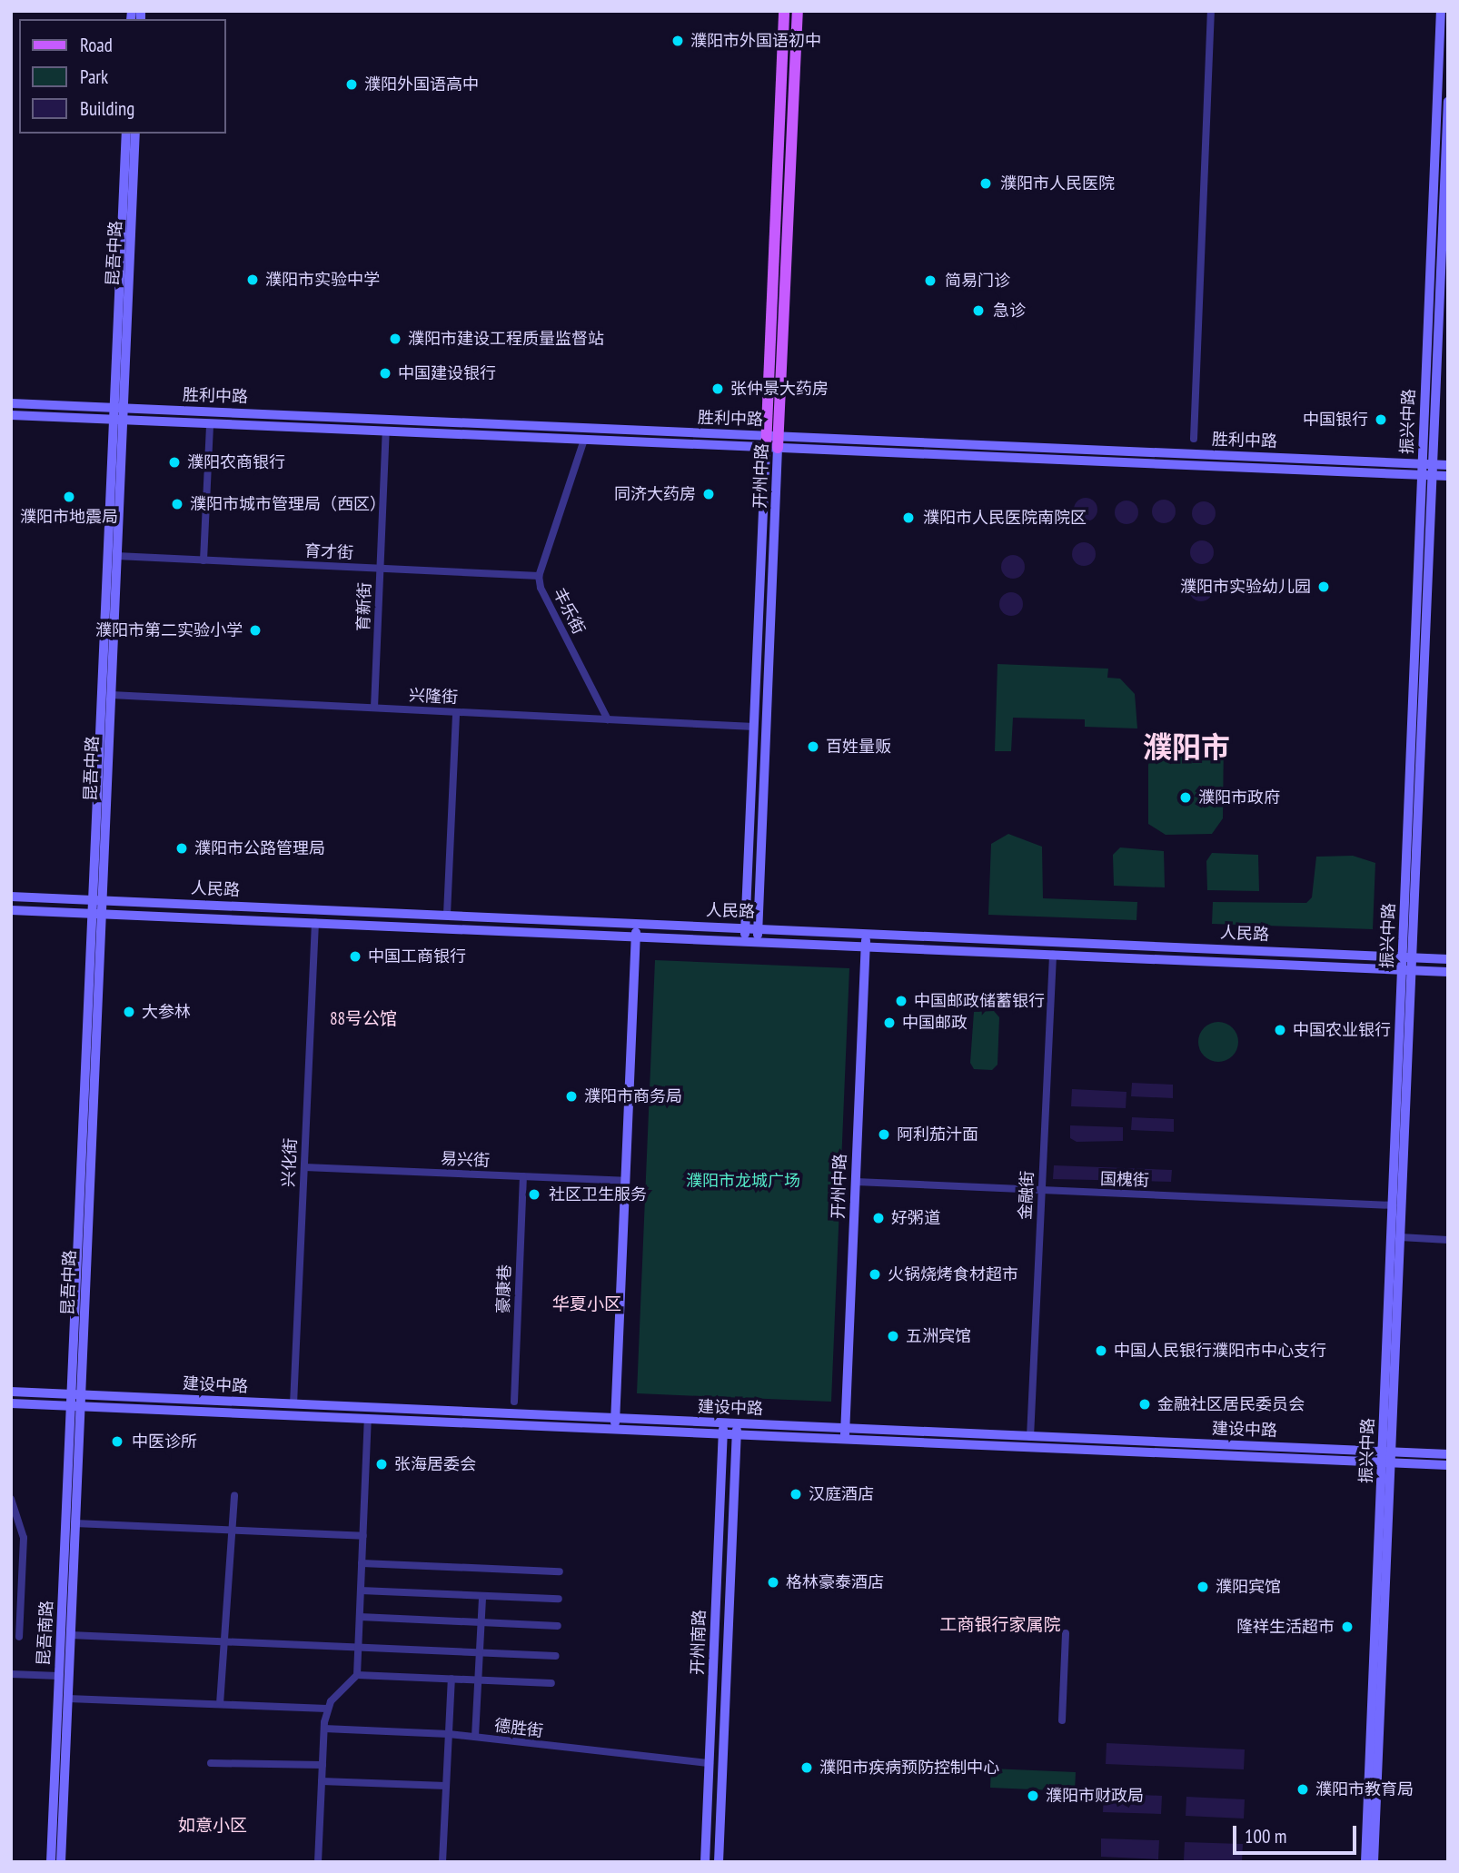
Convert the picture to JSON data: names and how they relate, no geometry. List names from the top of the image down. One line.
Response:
{"streets":{"main road":["开州中路"],"street":["昆吾中路","胜利中路","振兴中路","育才街","育新街","丰乐街","兴隆街","人民路","易兴街","兴化街","国槐街","金融街","豪康巷","建设中路","昆吾南路","开州南路","德胜街"]},"crossings":[["昆吾中路","胜利中路"],["昆吾中路","育才街"],["昆吾中路","兴隆街"],["昆吾中路","人民路"],["昆吾中路","建设中路"],["昆吾中路","昆吾南路"],["胜利中路","振兴中路"],["胜利中路","开州中路"],["胜利中路","育新街"],["胜利中路","丰乐街"],["振兴中路","人民路"],["振兴中路","国槐街"],["振兴中路","建设中路"],["开州中路","兴隆街"],["开州中路","人民路"],["开州中路","国槐街"],["开州中路","建设中路"],["育才街","育新街"],["育才街","丰乐街"],["育新街","兴隆街"],["丰乐街","兴隆街"],["人民路","兴化街"],["人民路","金融街"],["易兴街","兴化街"],["易兴街","豪康巷"],["兴化街","建设中路"],["国槐街","金融街"],["金融街","建设中路"],["建设中路","昆吾南路"],["建设中路","开州南路"],["开州南路","德胜街"]],"districts":["濮阳市","88号公馆","华夏小区","工商银行家属院","如意小区"],"parks":["濮阳市龙城广场"],"places":["濮阳市外国语初中","濮阳外国语高中","濮阳市人民医院","濮阳市实验中学","简易门诊","急诊","濮阳市建设工程质量监督站","中国建设银行","张仲景大药房","中国银行","濮阳农商银行","同济大药房","濮阳市地震局","濮阳市城市管理局（西区）","濮阳市人民医院南院区","濮阳市实验幼儿园","濮阳市第二实验小学","百姓量贩","濮阳市政府","濮阳市公路管理局","中国工商银行","中国邮政储蓄银行","大参林","中国邮政","中国农业银行","濮阳市商务局","阿利茄汁面","社区卫生服务","好粥道","火锅烧烤食材超市","五洲宾馆","中国人民银行濮阳市中心支行","金融社区居民委员会","中医诊所","张海居委会","汉庭酒店","格林豪泰酒店","濮阳宾馆","隆祥生活超市","濮阳市疾病预防控制中心","濮阳市教育局","濮阳市财政局"],"legend":["Road","Park","Building"],"scale_bar":"100 m"}
